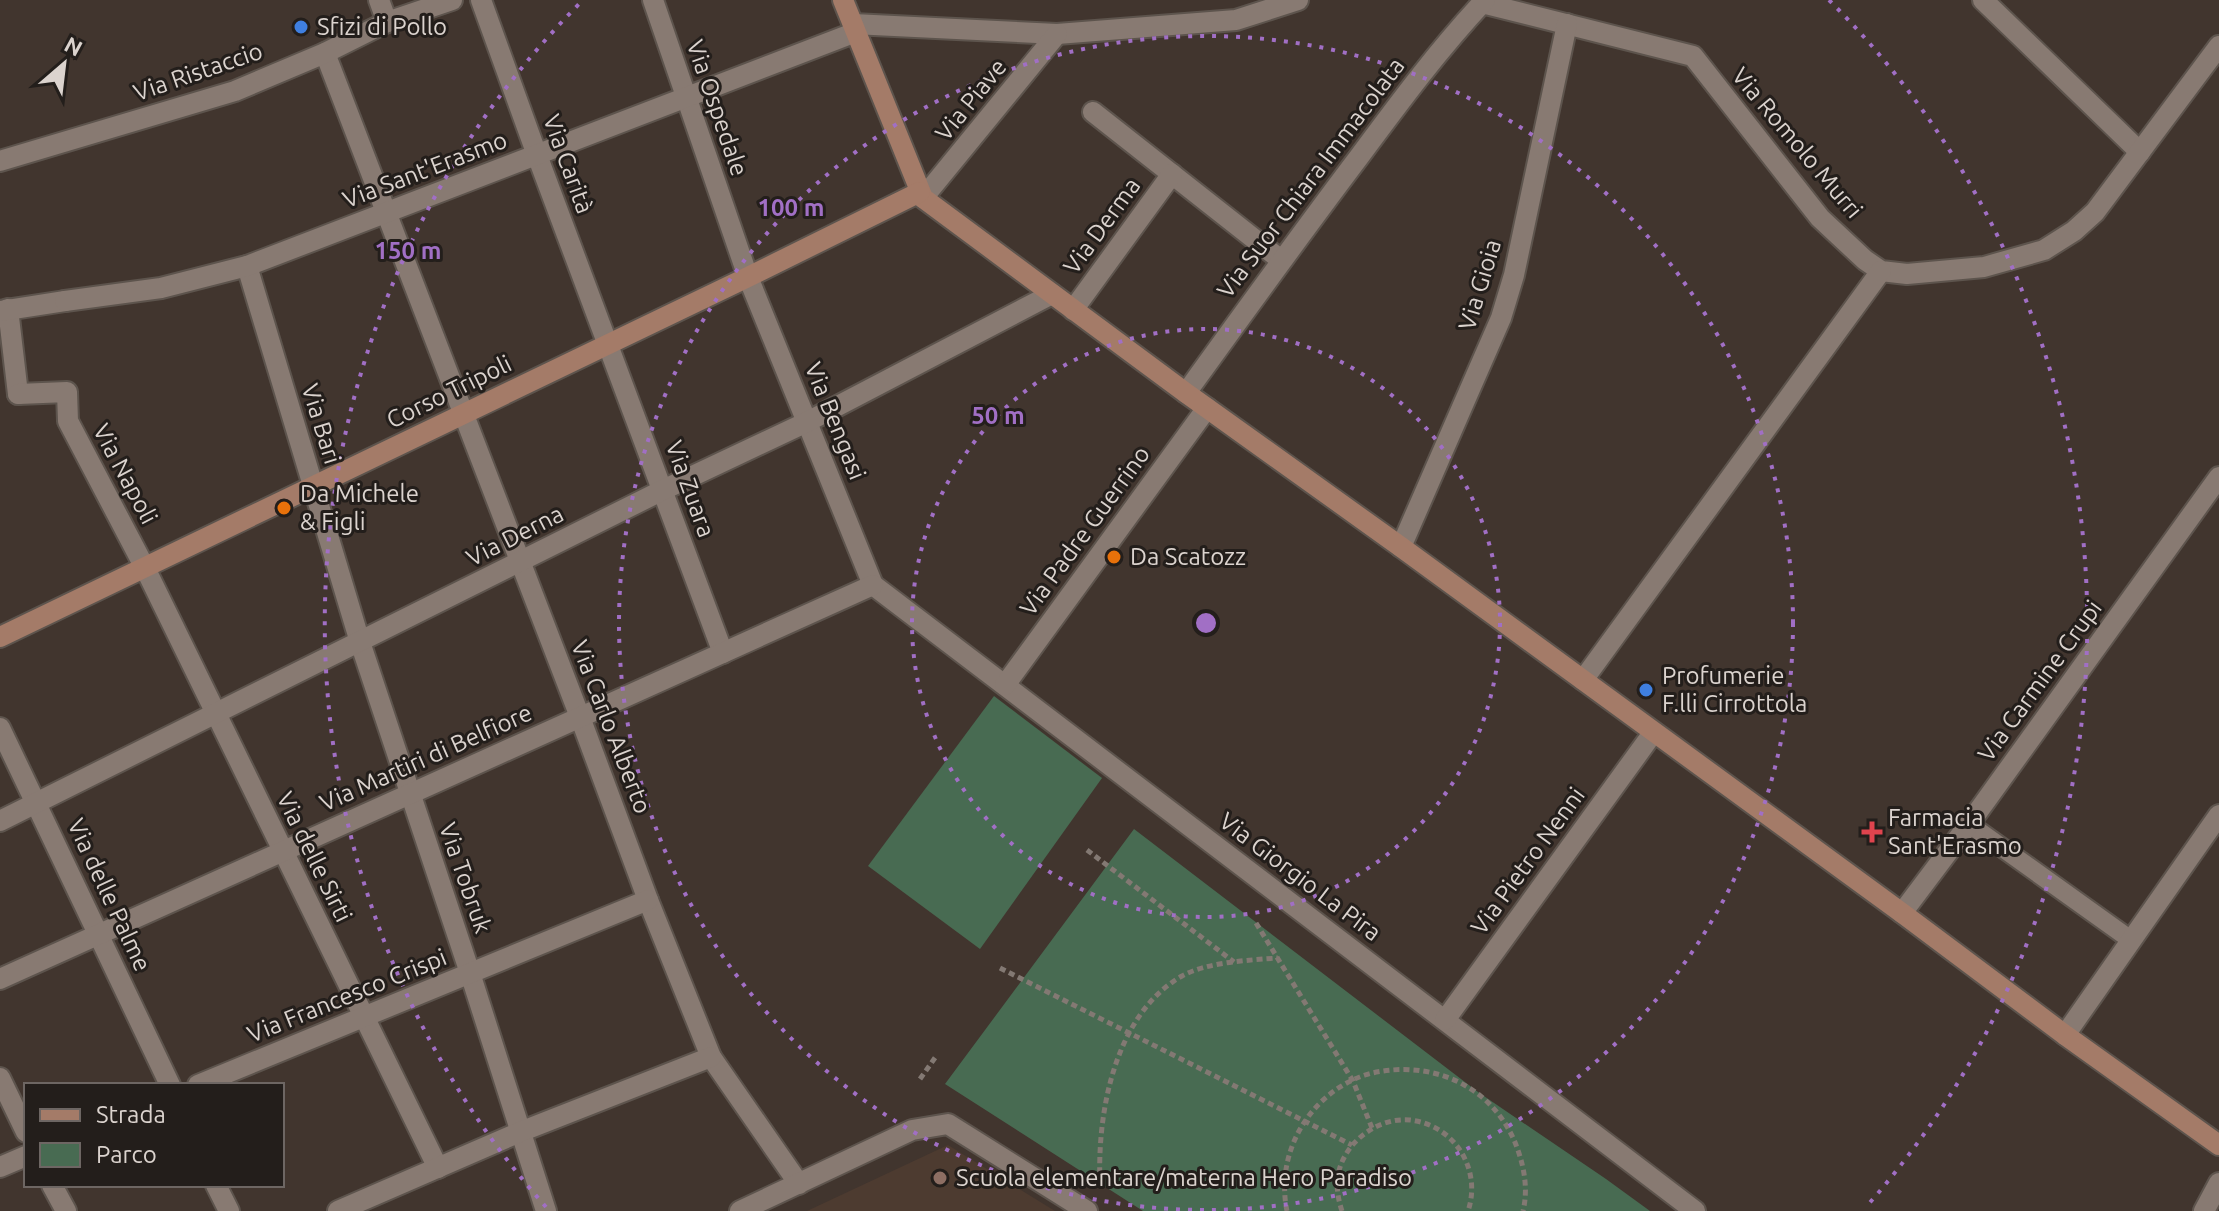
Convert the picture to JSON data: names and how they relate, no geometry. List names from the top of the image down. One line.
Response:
{"streets":{"main road":["Corso Tripoli"],"street":["Via Ristaccio","Via Piave","Via Ospedale","Via Romolo Murri","Via Carità","Via Sant'Erasmo","Via Suor Chiara Immacolata","Via Derma","Via Gioia","Via Bengasi","Via Bari","Via Napoli","Via Zuara","Via Padre Guerrino","Via Derna","Via Carmine Crupi","Via Carlo Alberto","Via Martiri di Belfiore","Via delle Sirti","Via Pietro Nenni","Via Giorgio La Pira","Via Tobruk","Via delle Palme","Via Francesco Crispi"]},"crossings":[["Via Ristaccio","Via Carlo Alberto"],["Via Piave","Corso Tripoli"],["Via Ospedale","Via Sant'Erasmo"],["Via Ospedale","Corso Tripoli"],["Via Ospedale","Via Bengasi"],["Via Romolo Murri","Via Suor Chiara Immacolata"],["Via Romolo Murri","Via Gioia"],["Via Carità","Via Sant'Erasmo"],["Via Carità","Corso Tripoli"],["Via Carità","Via Zuara"],["Via Sant'Erasmo","Via Bari"],["Via Sant'Erasmo","Via Napoli"],["Via Sant'Erasmo","Via Carlo Alberto"],["Corso Tripoli","Via Bengasi"],["Corso Tripoli","Via Bari"],["Corso Tripoli","Via Napoli"],["Corso Tripoli","Via Zuara"],["Corso Tripoli","Via Carlo Alberto"],["Corso Tripoli","Via delle Sirti"],["Via Bengasi","Via Derna"],["Via Bengasi","Via Martiri di Belfiore"],["Via Bengasi","Via Giorgio La Pira"],["Via Bari","Via Derna"],["Via Bari","Via Tobruk"],["Via Napoli","Via delle Sirti"],["Via Zuara","Via Derna"],["Via Zuara","Via Martiri di Belfiore"],["Via Padre Guerrino","Via Giorgio La Pira"],["Via Derna","Via Carlo Alberto"],["Via Derna","Via delle Sirti"],["Via Derna","Via Tobruk"],["Via Derna","Via delle Palme"],["Via Carlo Alberto","Via Martiri di Belfiore"],["Via Carlo Alberto","Via Francesco Crispi"],["Via Martiri di Belfiore","Via delle Sirti"],["Via Martiri di Belfiore","Via Giorgio La Pira"],["Via Martiri di Belfiore","Via Tobruk"],["Via Martiri di Belfiore","Via delle Palme"],["Via delle Sirti","Via Francesco Crispi"],["Via Pietro Nenni","Via Giorgio La Pira"],["Via Tobruk","Via Francesco Crispi"]],"places":{"other":["Sfizi di Pollo","Da Michele & Figli","Da Scatozz","Profumerie F.lli Cirrottola","Scuola elementare/materna Hero Paradiso"],"health":["Farmacia Sant'Erasmo"]},"legend":["Strada","Parco"],"north":"top right","rings":["100 m","150 m","50 m"]}
